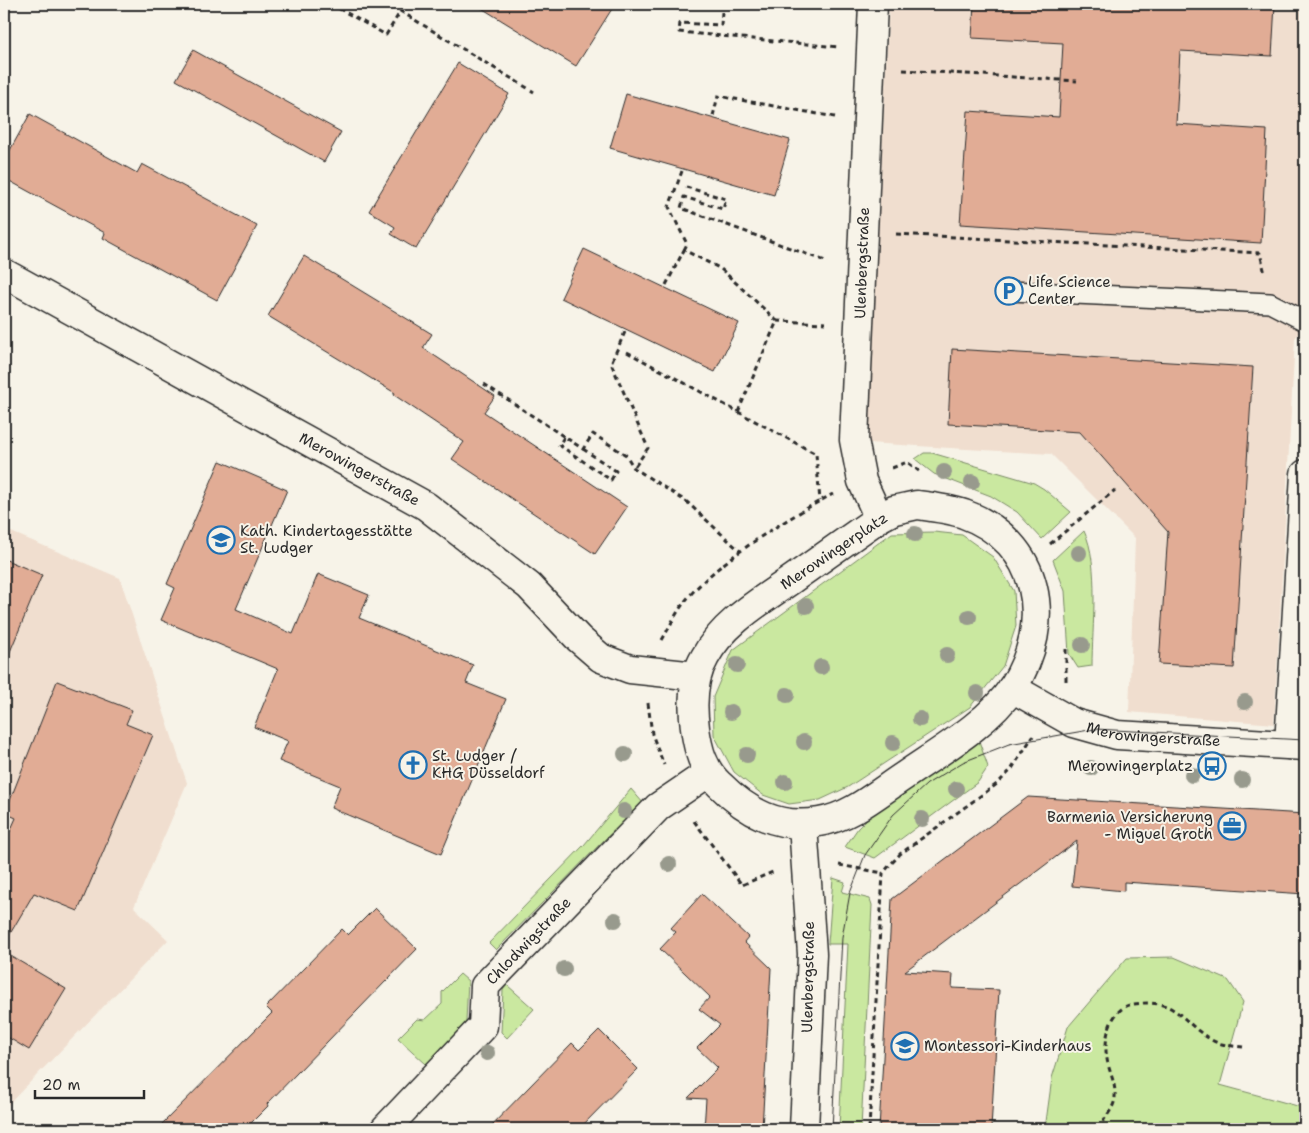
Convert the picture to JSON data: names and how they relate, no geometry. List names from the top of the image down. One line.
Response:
{"streets":{"street":["Ulenbergstraße","Merowingerstraße","Merowingerplatz","Chlodwigstraße"]},"crossings":[["Ulenbergstraße","Merowingerplatz"],["Merowingerstraße","Merowingerplatz"],["Merowingerplatz","Chlodwigstraße"]],"places":{"parking":["Life Science Center"],"school or university":["Kath. Kindertagesstätte St. Ludger","Montessori-Kinderhaus"],"church":["St. Ludger / KHG Düsseldorf"],"bus stop":["Merowingerplatz"],"office":["Barmenia Versicherung - Miguel Groth"]},"scale_bar":"20 m"}
